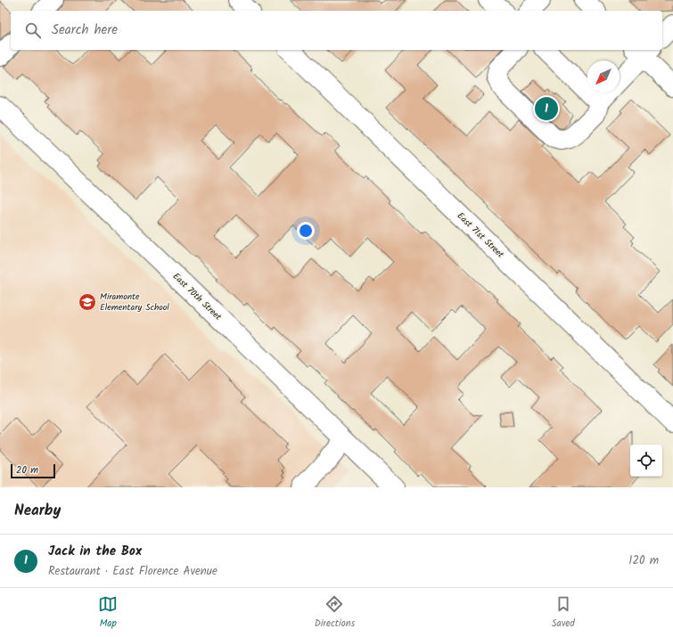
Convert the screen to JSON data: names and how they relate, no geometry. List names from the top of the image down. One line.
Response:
{"streets":{"street":["East 71st Street","East 70th Street"]},"places":{"school or university":["Miramonte Elementary School"]},"scale_bar":"20 m","north":"bottom left","page":{"search":"Search here","pins":"1","scale":"20 m","heading":"Nearby","list":[{"mark":"1","name":"Jack in the Box","note":"Restaurant · East Florence Avenue","value":"120 m"}],"nav":["Map","Directions","Saved"]}}
